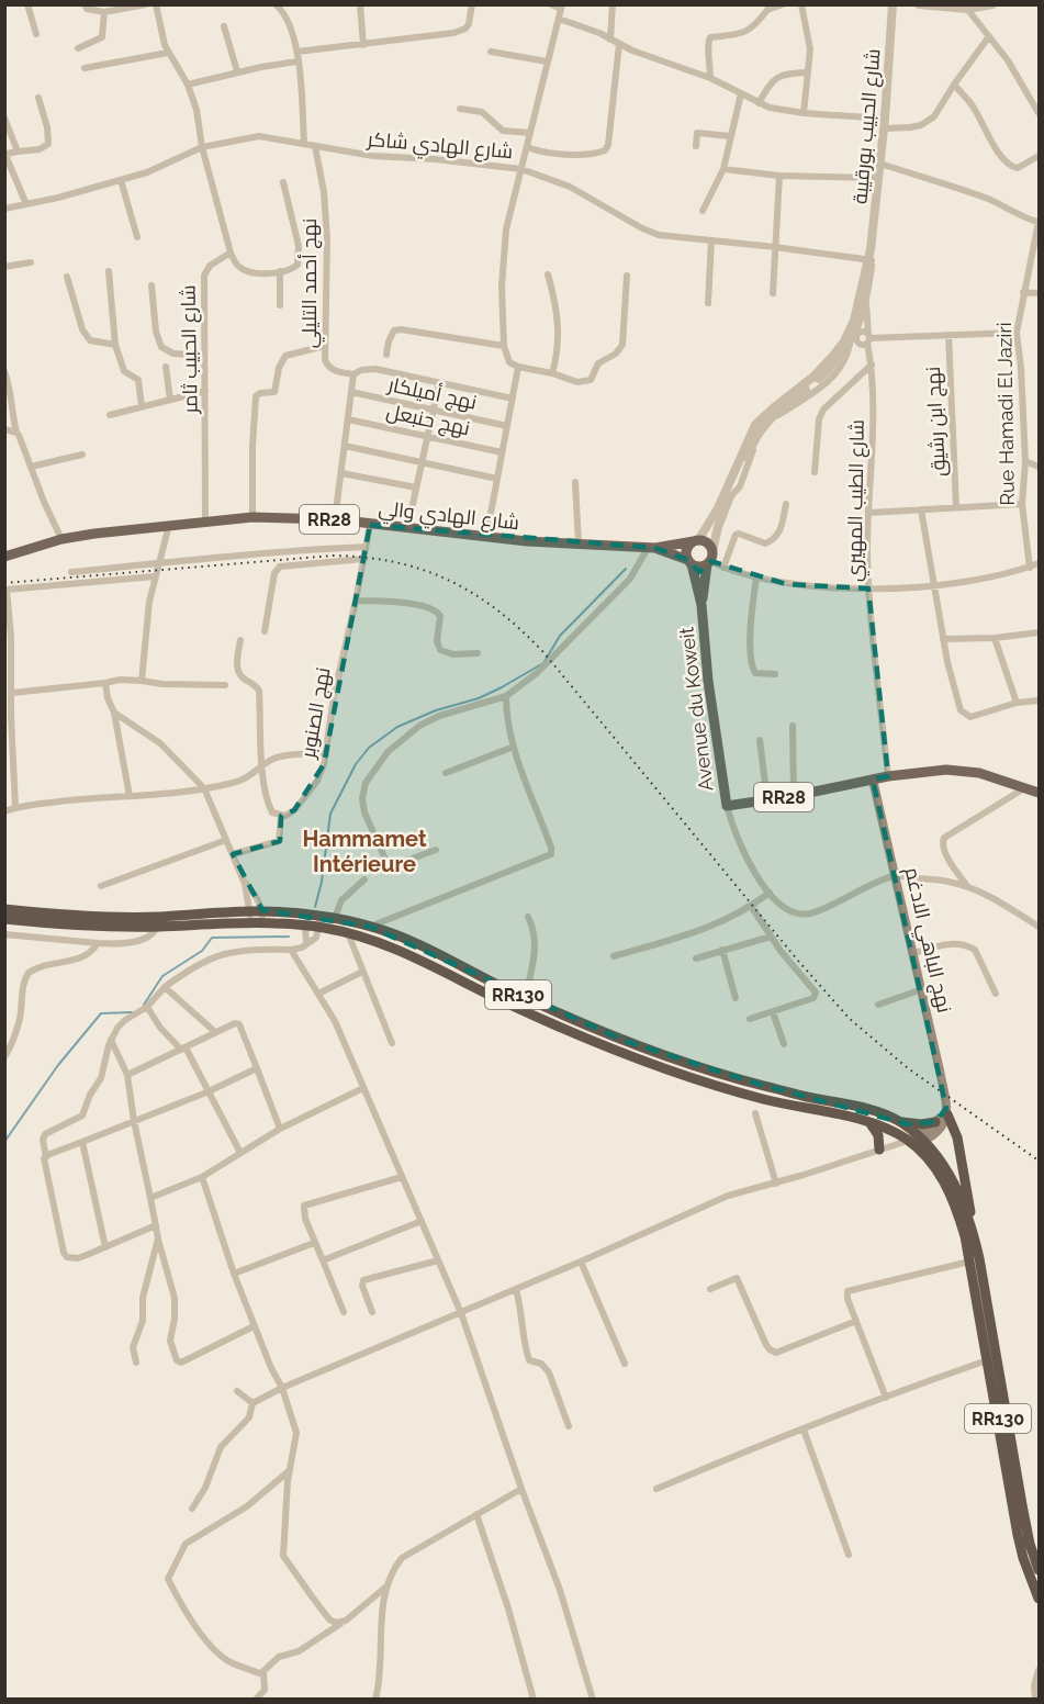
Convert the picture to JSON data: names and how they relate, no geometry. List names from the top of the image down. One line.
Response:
{"streets":{"highway":["RR130"],"main road":["شارع الهادي والي","RR28","Avenue du Koweit","نهج الباهي الادغم"],"street":["شارع الحبيب بورقيبة","شارع الهادي شاكر","نهج أحمد التليلي","شارع الحبيب ثامر","نهج أميلكار","Rue Hamadi El Jaziri","نهج حنبعل","نهج ابن رشيق","شارع الطيب المهيري","نهج الصنوبر"]},"crossings":[["شارع الحبيب بورقيبة","شارع الهادي شاكر"],["شارع الحبيب بورقيبة","شارع الطيب المهيري"],["شارع الحبيب بورقيبة","RR28"],["شارع الهادي شاكر","نهج أحمد التليلي"],["شارع الحبيب ثامر","شارع الهادي والي"],["شارع الطيب المهيري","Avenue du Koweit"],["شارع الهادي والي","RR28"],["شارع الهادي والي","نهج الصنوبر"],["RR28","Avenue du Koweit"],["Avenue du Koweit","نهج الباهي الادغم"]],"districts":["Hammamet Intérieure"]}
